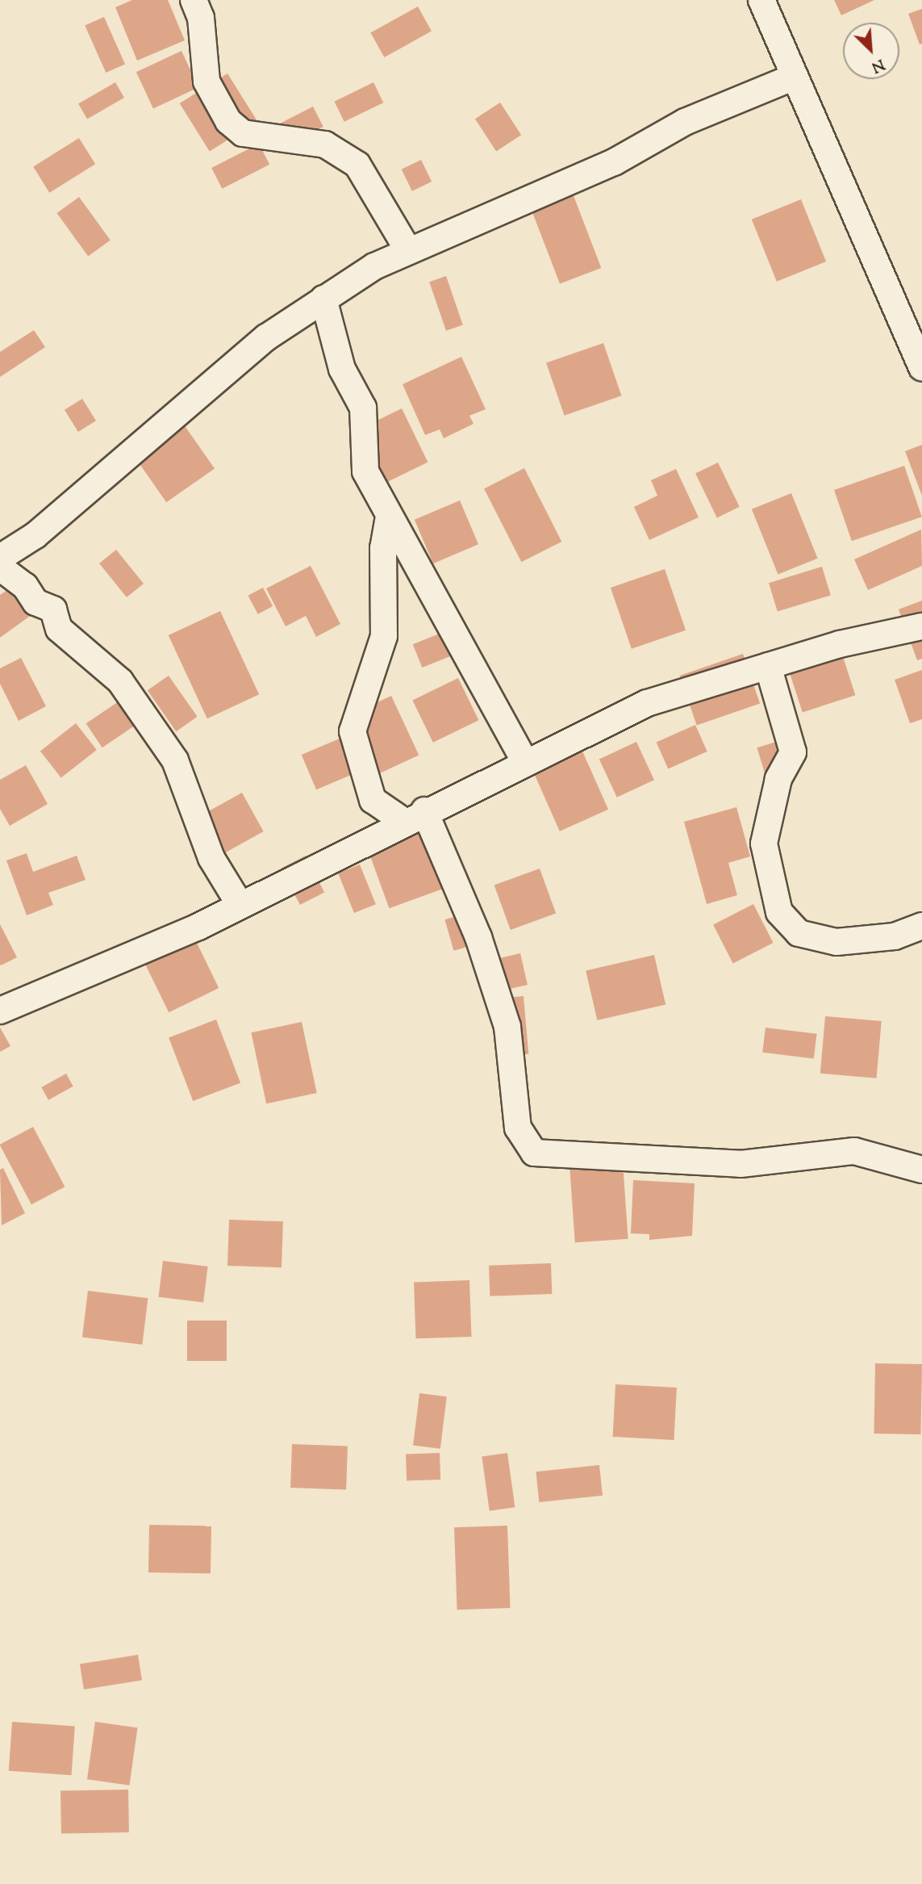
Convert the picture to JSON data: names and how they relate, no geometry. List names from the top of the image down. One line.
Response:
{"north":"bottom right"}
